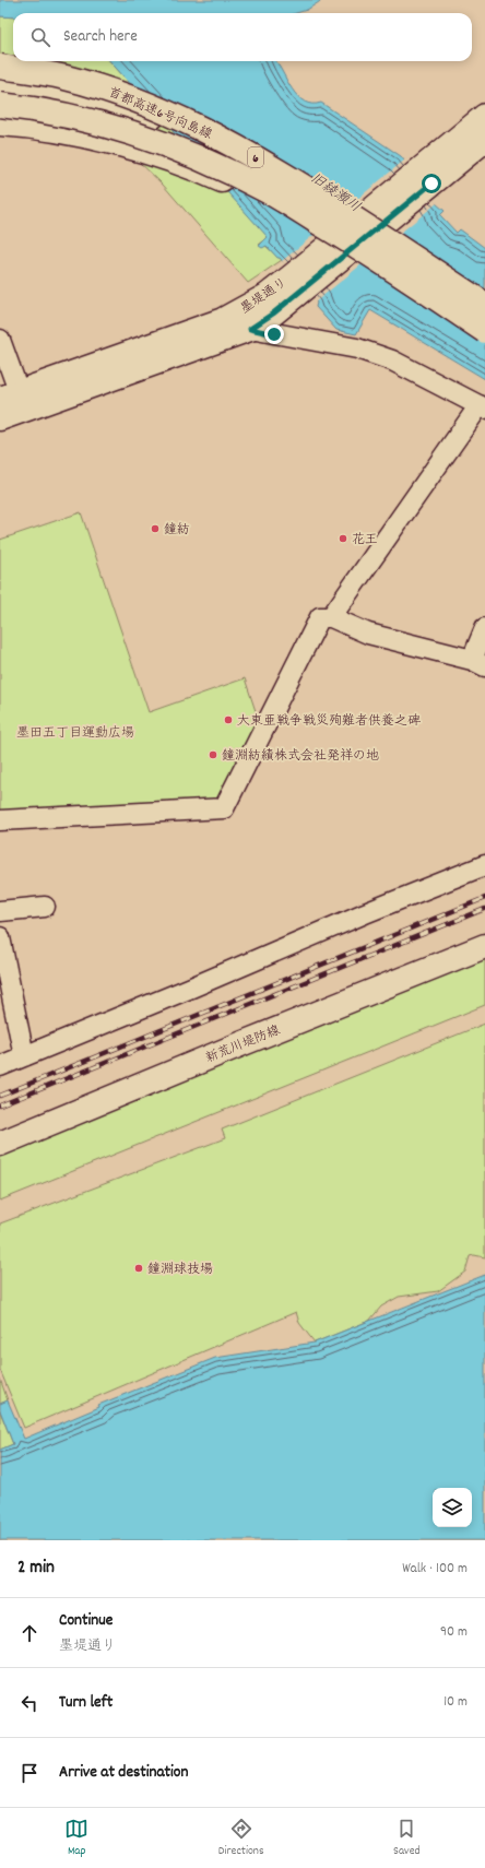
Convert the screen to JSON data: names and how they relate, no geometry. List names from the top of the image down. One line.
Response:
{"streets":{"main road":["首都高速6号向島線","6","墨堤通り","新荒川堤防線"]},"water":["旧綾瀬川"],"parks":["墨田五丁目運動広場"],"places":["鐘紡","花王","大東亜戦争戦災殉難者供養之碑","鐘淵紡績株式会社発祥の地","鐘淵球技場"],"page":{"search":"Search here","heading":["2 min","Walk · 100 m"],"list":[["Continue","墨堤通り","90 m"],["Turn left","10 m"],"Arrive at destination"],"nav":["Map","Directions","Saved"]}}
